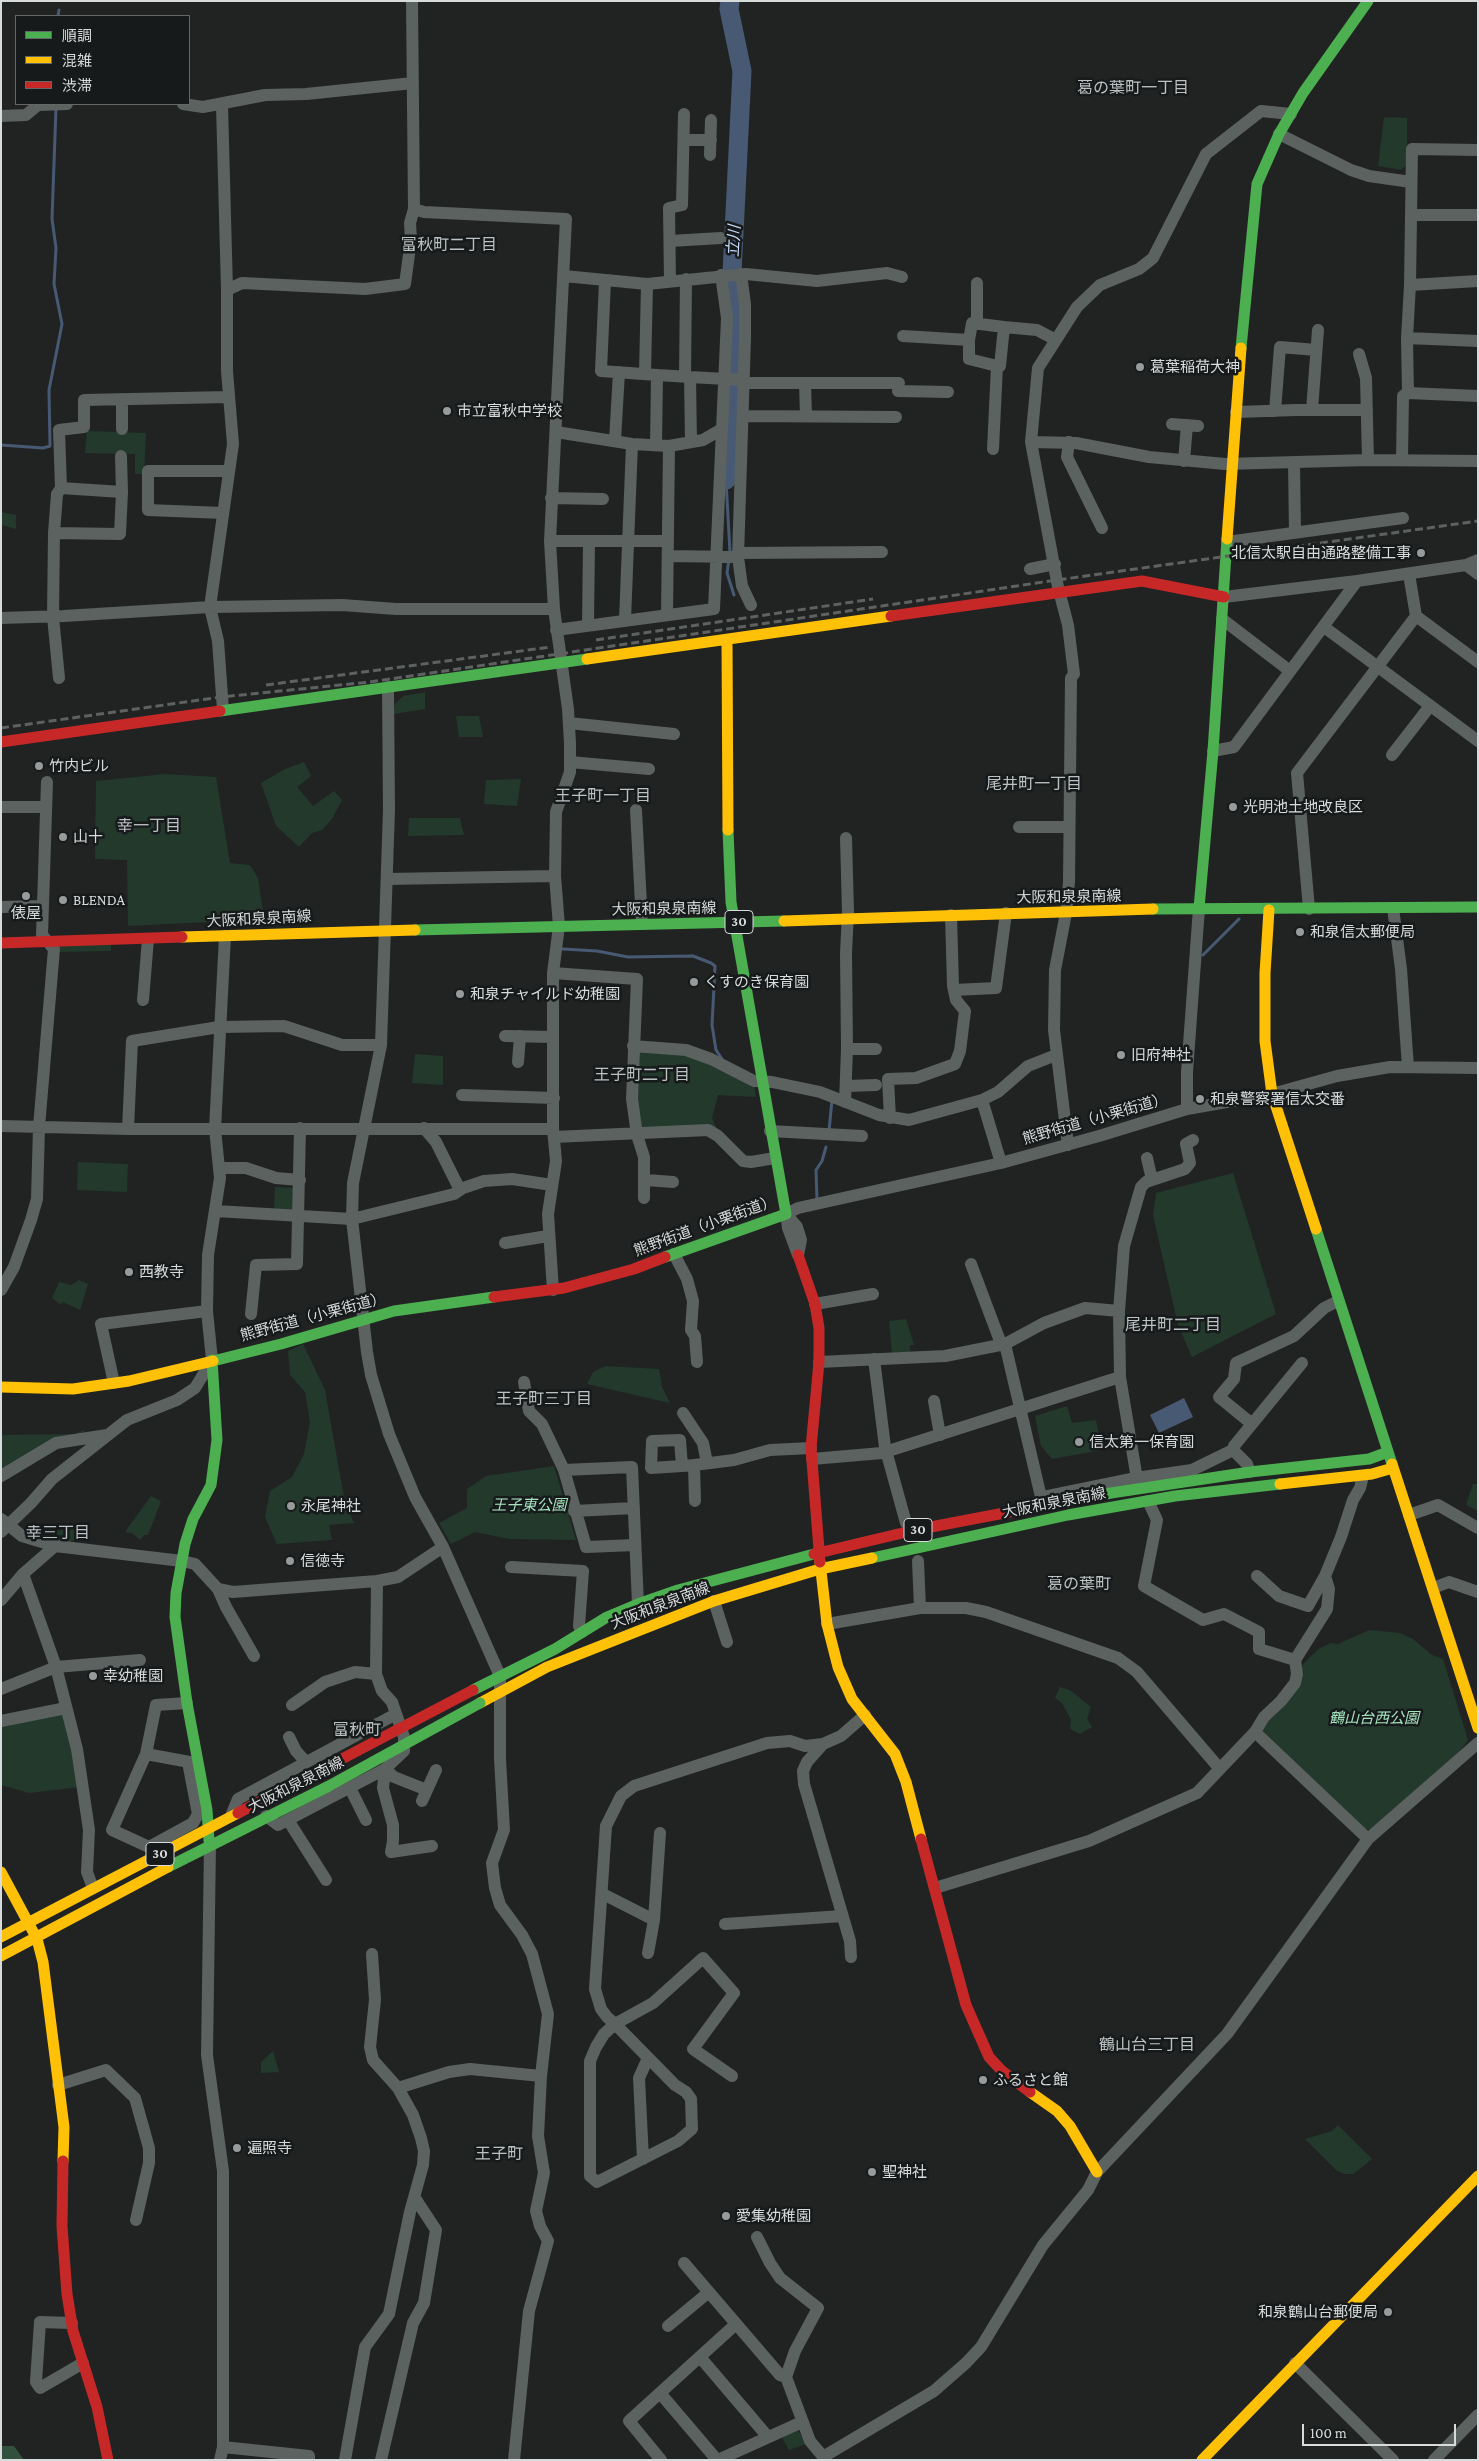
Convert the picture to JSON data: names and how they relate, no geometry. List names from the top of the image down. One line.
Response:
{"streets":{"street":["大阪和泉泉南線","30","熊野街道（小栗街道）"]},"districts":["葛の葉町一丁目","富秋町二丁目","尾井町一丁目","王子町一丁目","幸一丁目","王子町二丁目","尾井町二丁目","王子町三丁目","幸三丁目","葛の葉町","富秋町","鶴山台三丁目","王子町"],"water":["立川"],"parks":["王子東公園","鶴山台西公園"],"places":["葛葉稲荷大神","市立富秋中学校","北信太駅自由通路整備工事","竹内ビル","光明池土地改良区","山十","俵屋","BLENDA","和泉信太郵便局","くすのき保育園","和泉チャイルド幼稚園","旧府神社","和泉警察署信太交番","西教寺","信太第一保育園","永尾神社","信徳寺","幸幼稚園","ふるさと館","遍照寺","聖神社","愛集幼稚園","和泉鶴山台郵便局"],"legend":["順調","混雑","渋滞"],"scale_bar":"100 m"}
